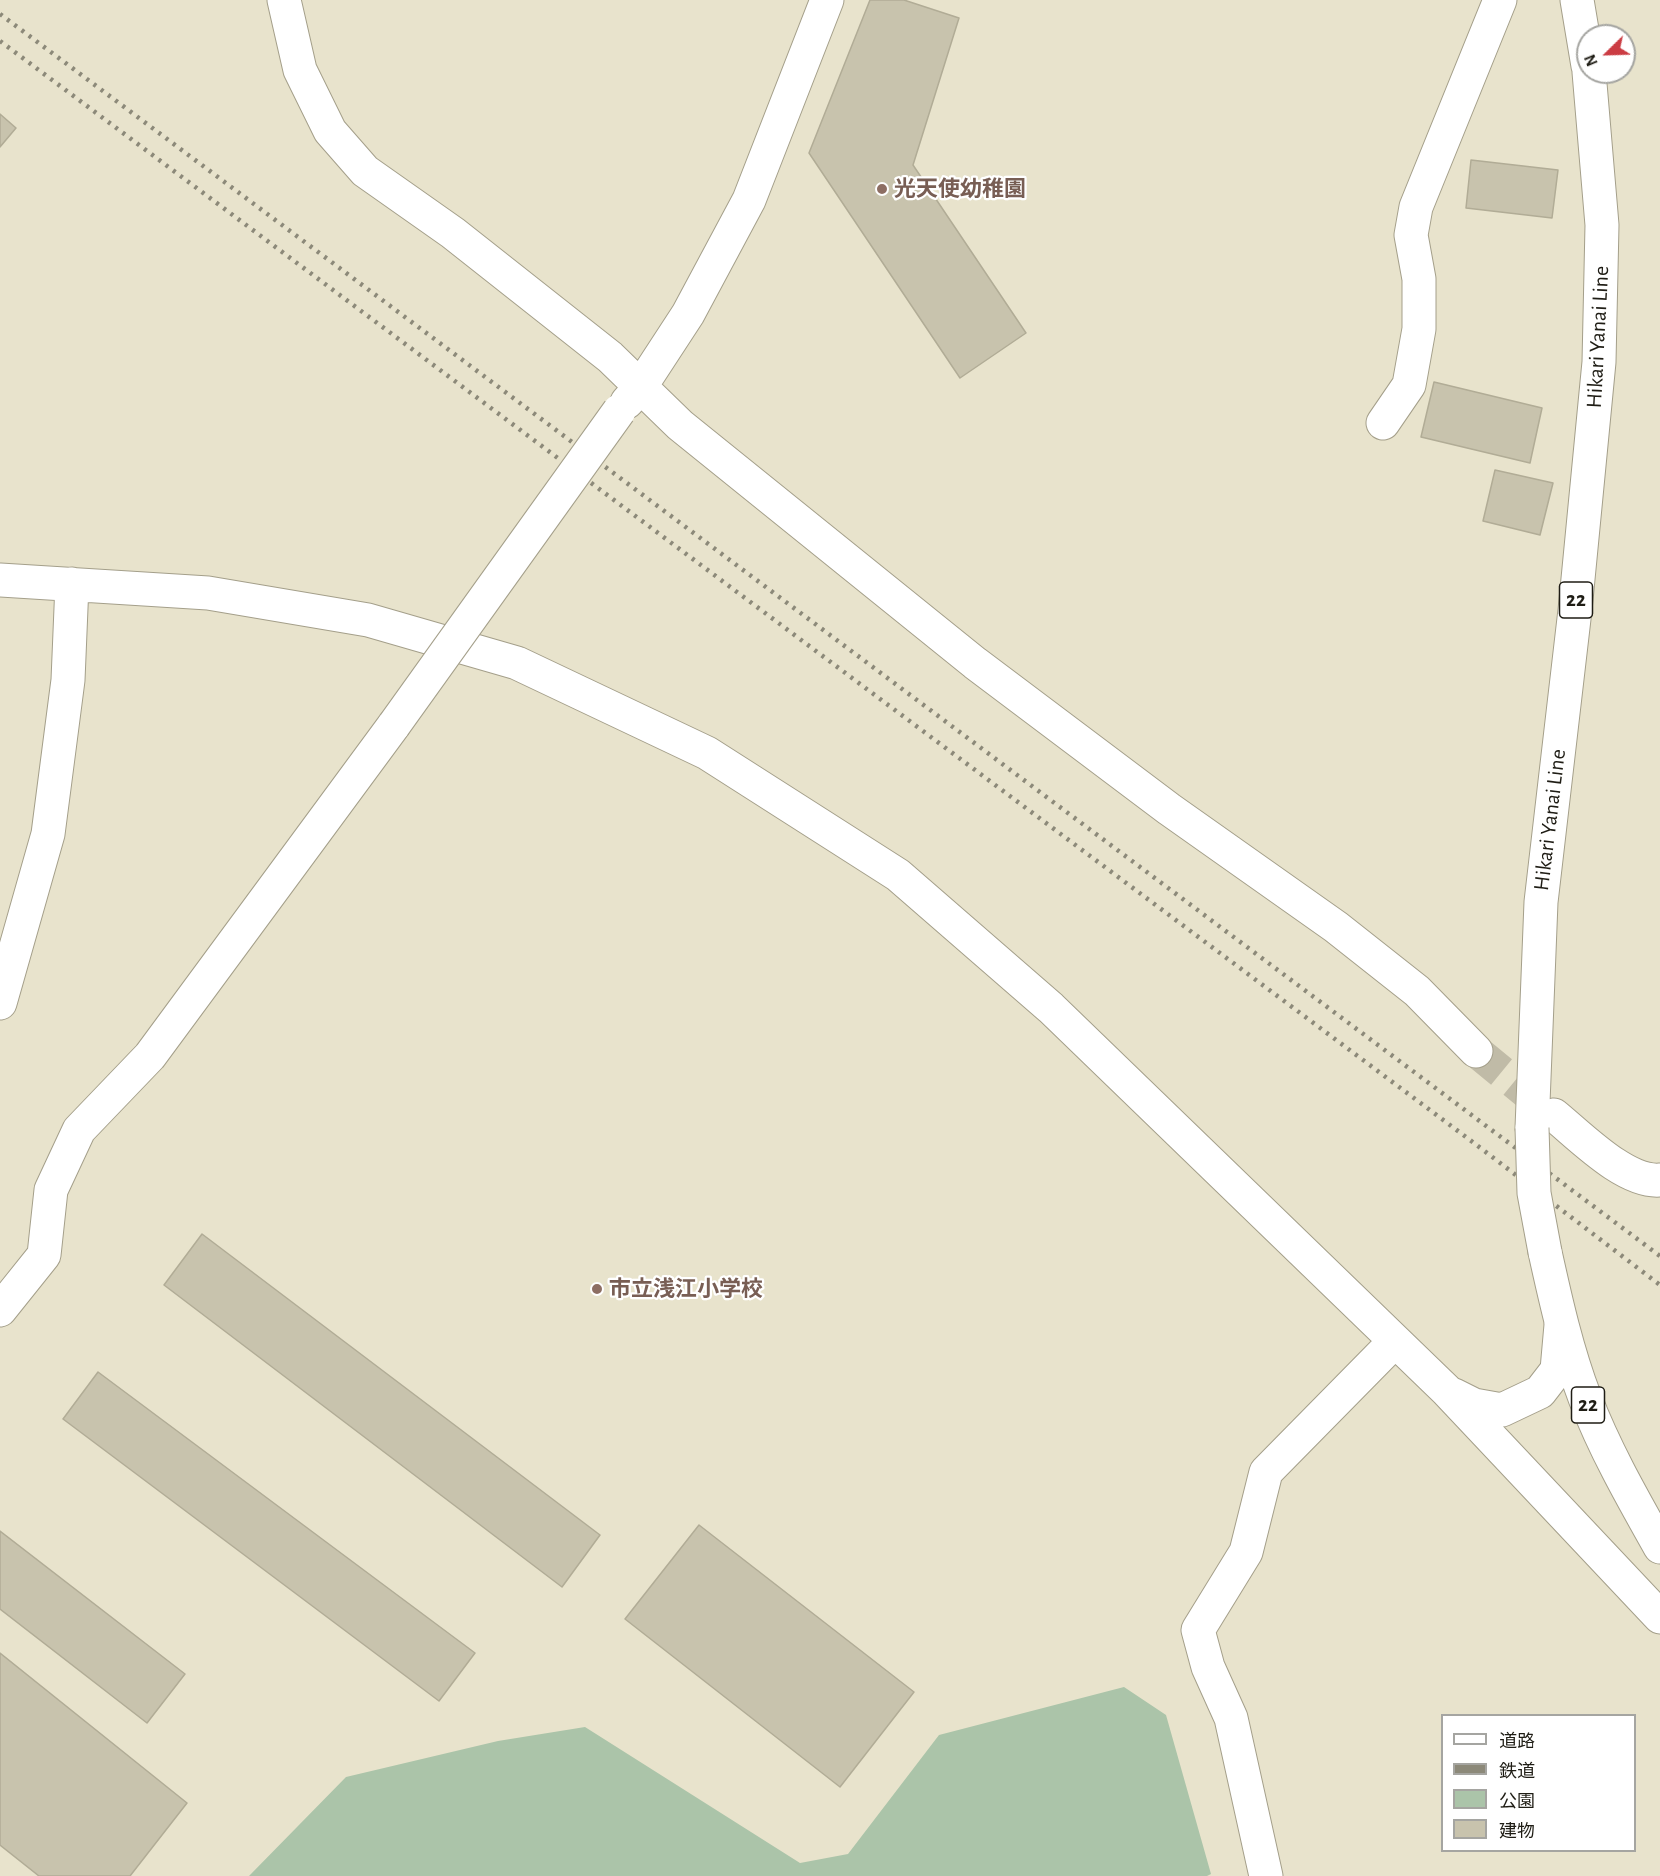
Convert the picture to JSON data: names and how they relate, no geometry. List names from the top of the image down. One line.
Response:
{"streets":{"street":["Hikari Yanai Line","22"]},"places":["光天使幼稚園","市立浅江小学校"],"legend":["道路","鉄道","公園","建物"],"north":"bottom left"}
